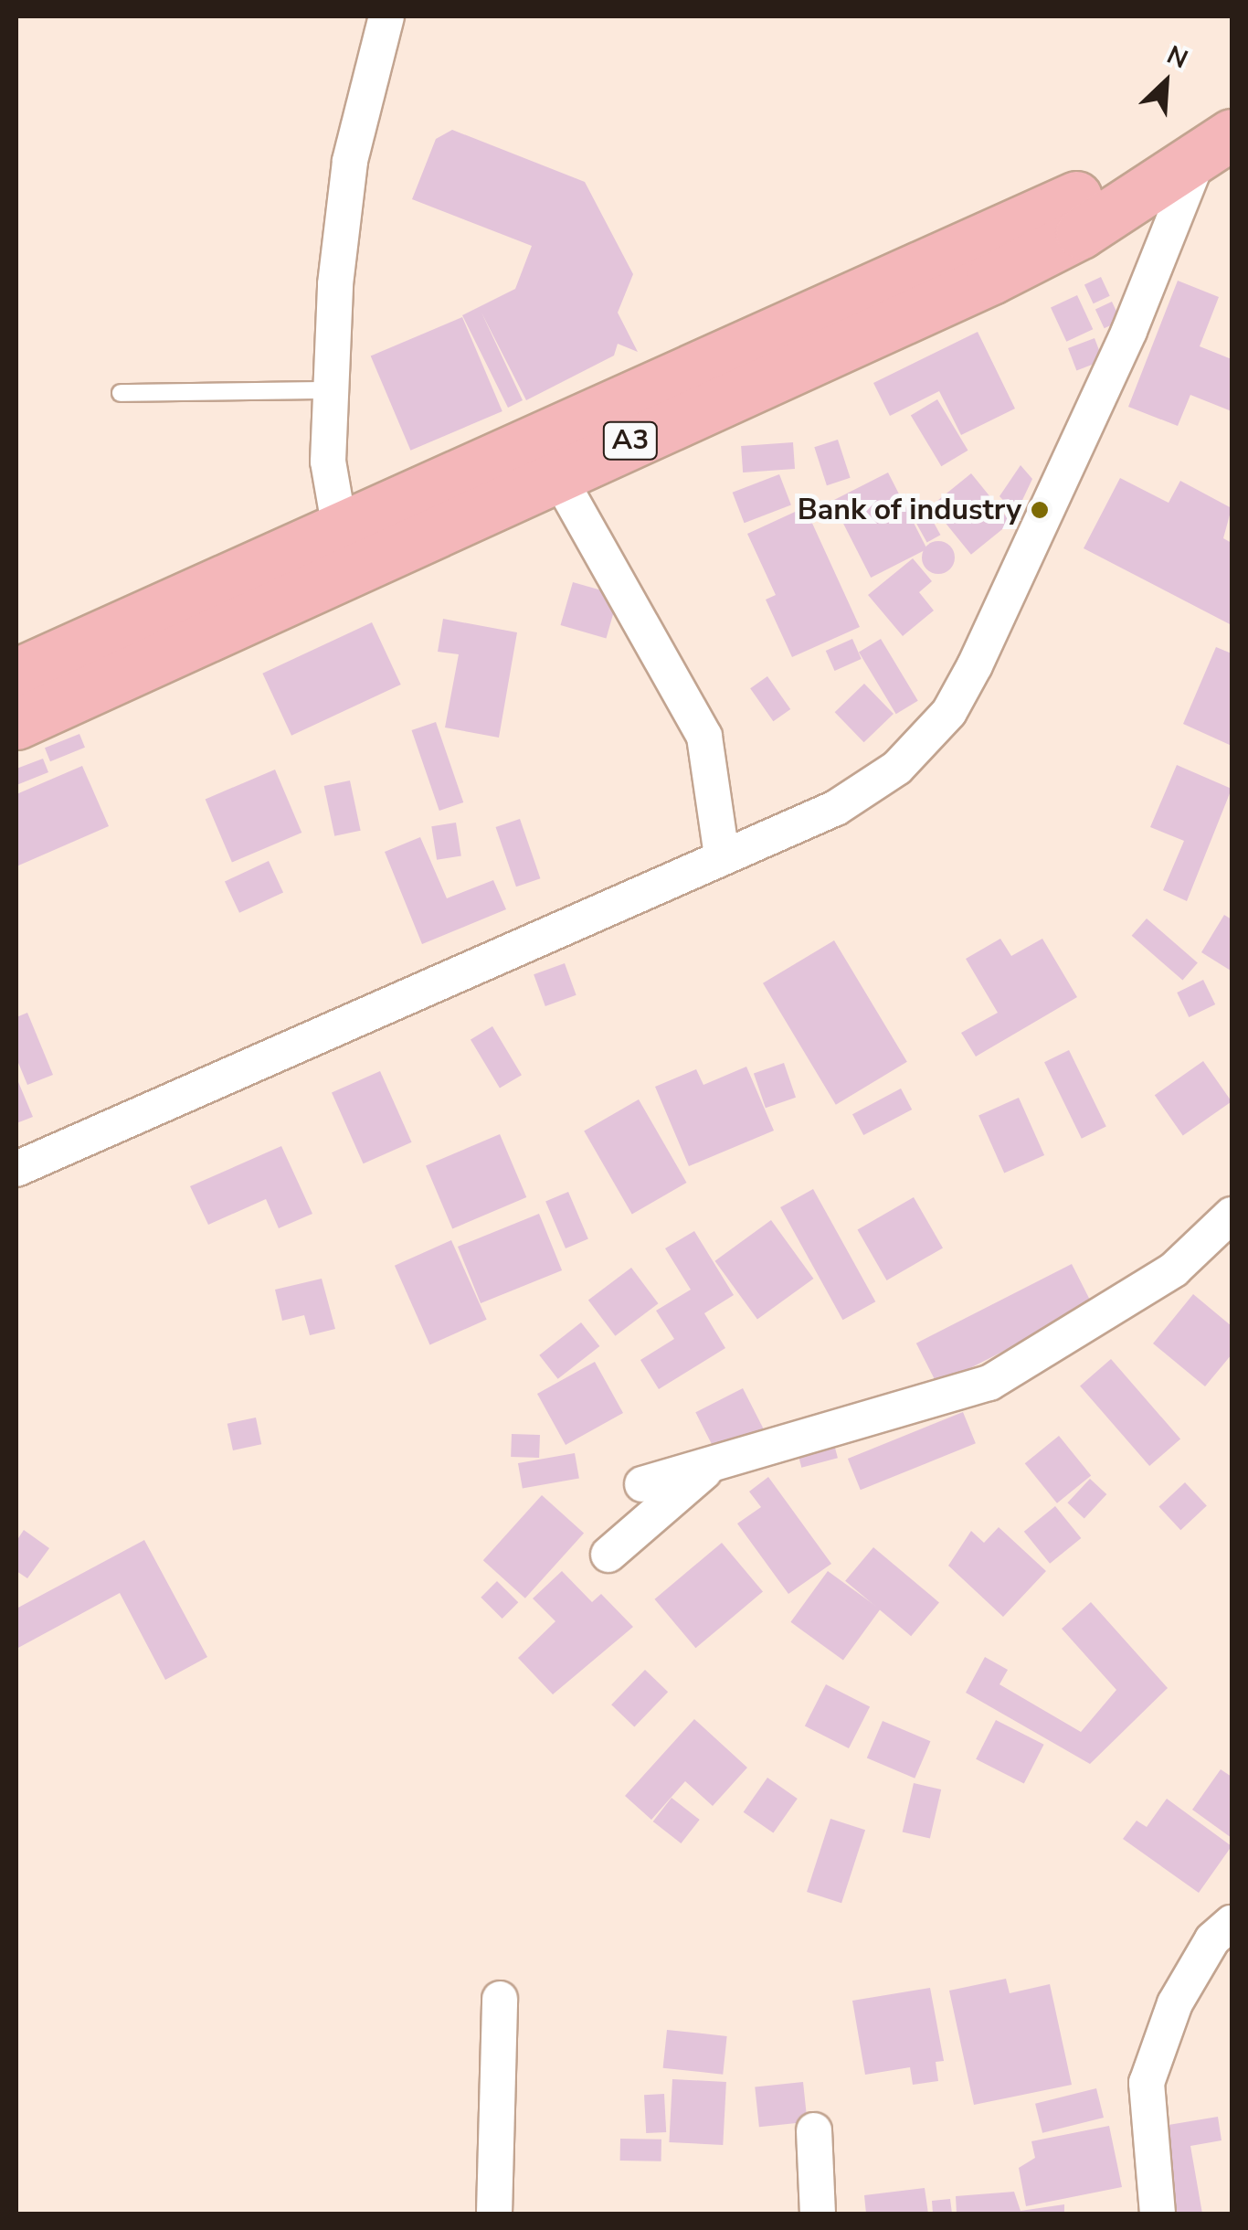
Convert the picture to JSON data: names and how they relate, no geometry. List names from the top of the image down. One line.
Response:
{"streets":{"highway":["A3"]},"places":["Bank of industry"],"north":"top right"}
